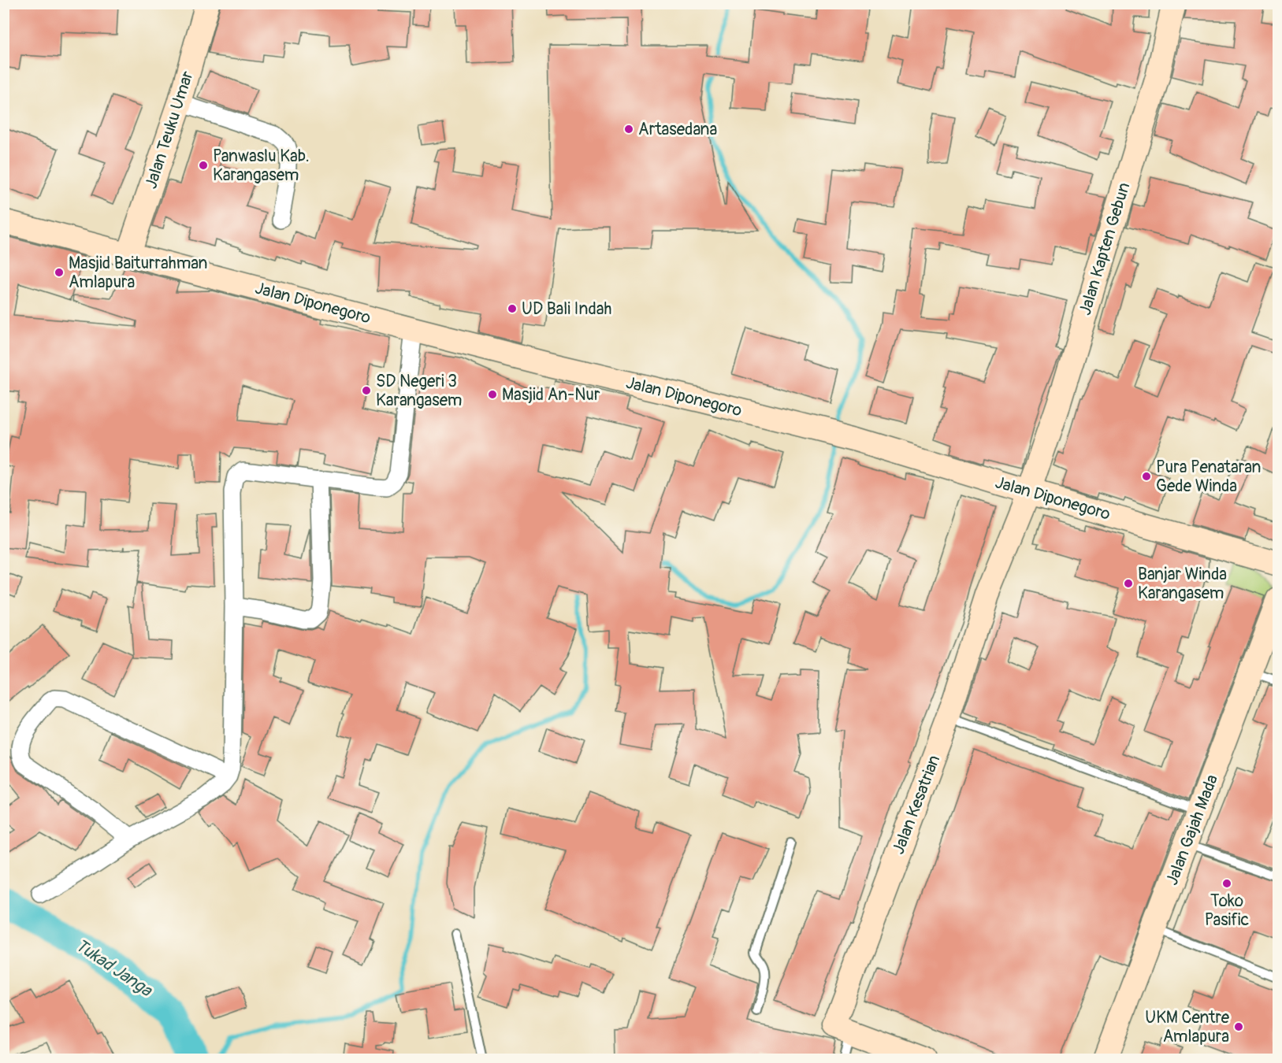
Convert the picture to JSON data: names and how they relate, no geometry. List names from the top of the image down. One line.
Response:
{"streets":{"street":["Jalan Teuku Umar","Jalan Kapten Gebun","Jalan Diponegoro","Jalan Kesatrian","Jalan Gajah Mada"]},"crossings":[["Jalan Teuku Umar","Jalan Diponegoro"],["Jalan Kapten Gebun","Jalan Diponegoro"],["Jalan Kapten Gebun","Jalan Kesatrian"],["Jalan Diponegoro","Jalan Kesatrian"]],"water":["Tukad Janga"],"places":["Artasedana","Panwaslu Kab. Karangasem","Masjid Baiturrahman Amlapura","UD Bali Indah","SD Negeri 3 Karangasem","Masjid An-Nur","Pura Penataran Gede Winda","Banjar Winda Karangasem","Toko Pasific","UKM Centre Amlapura"]}
